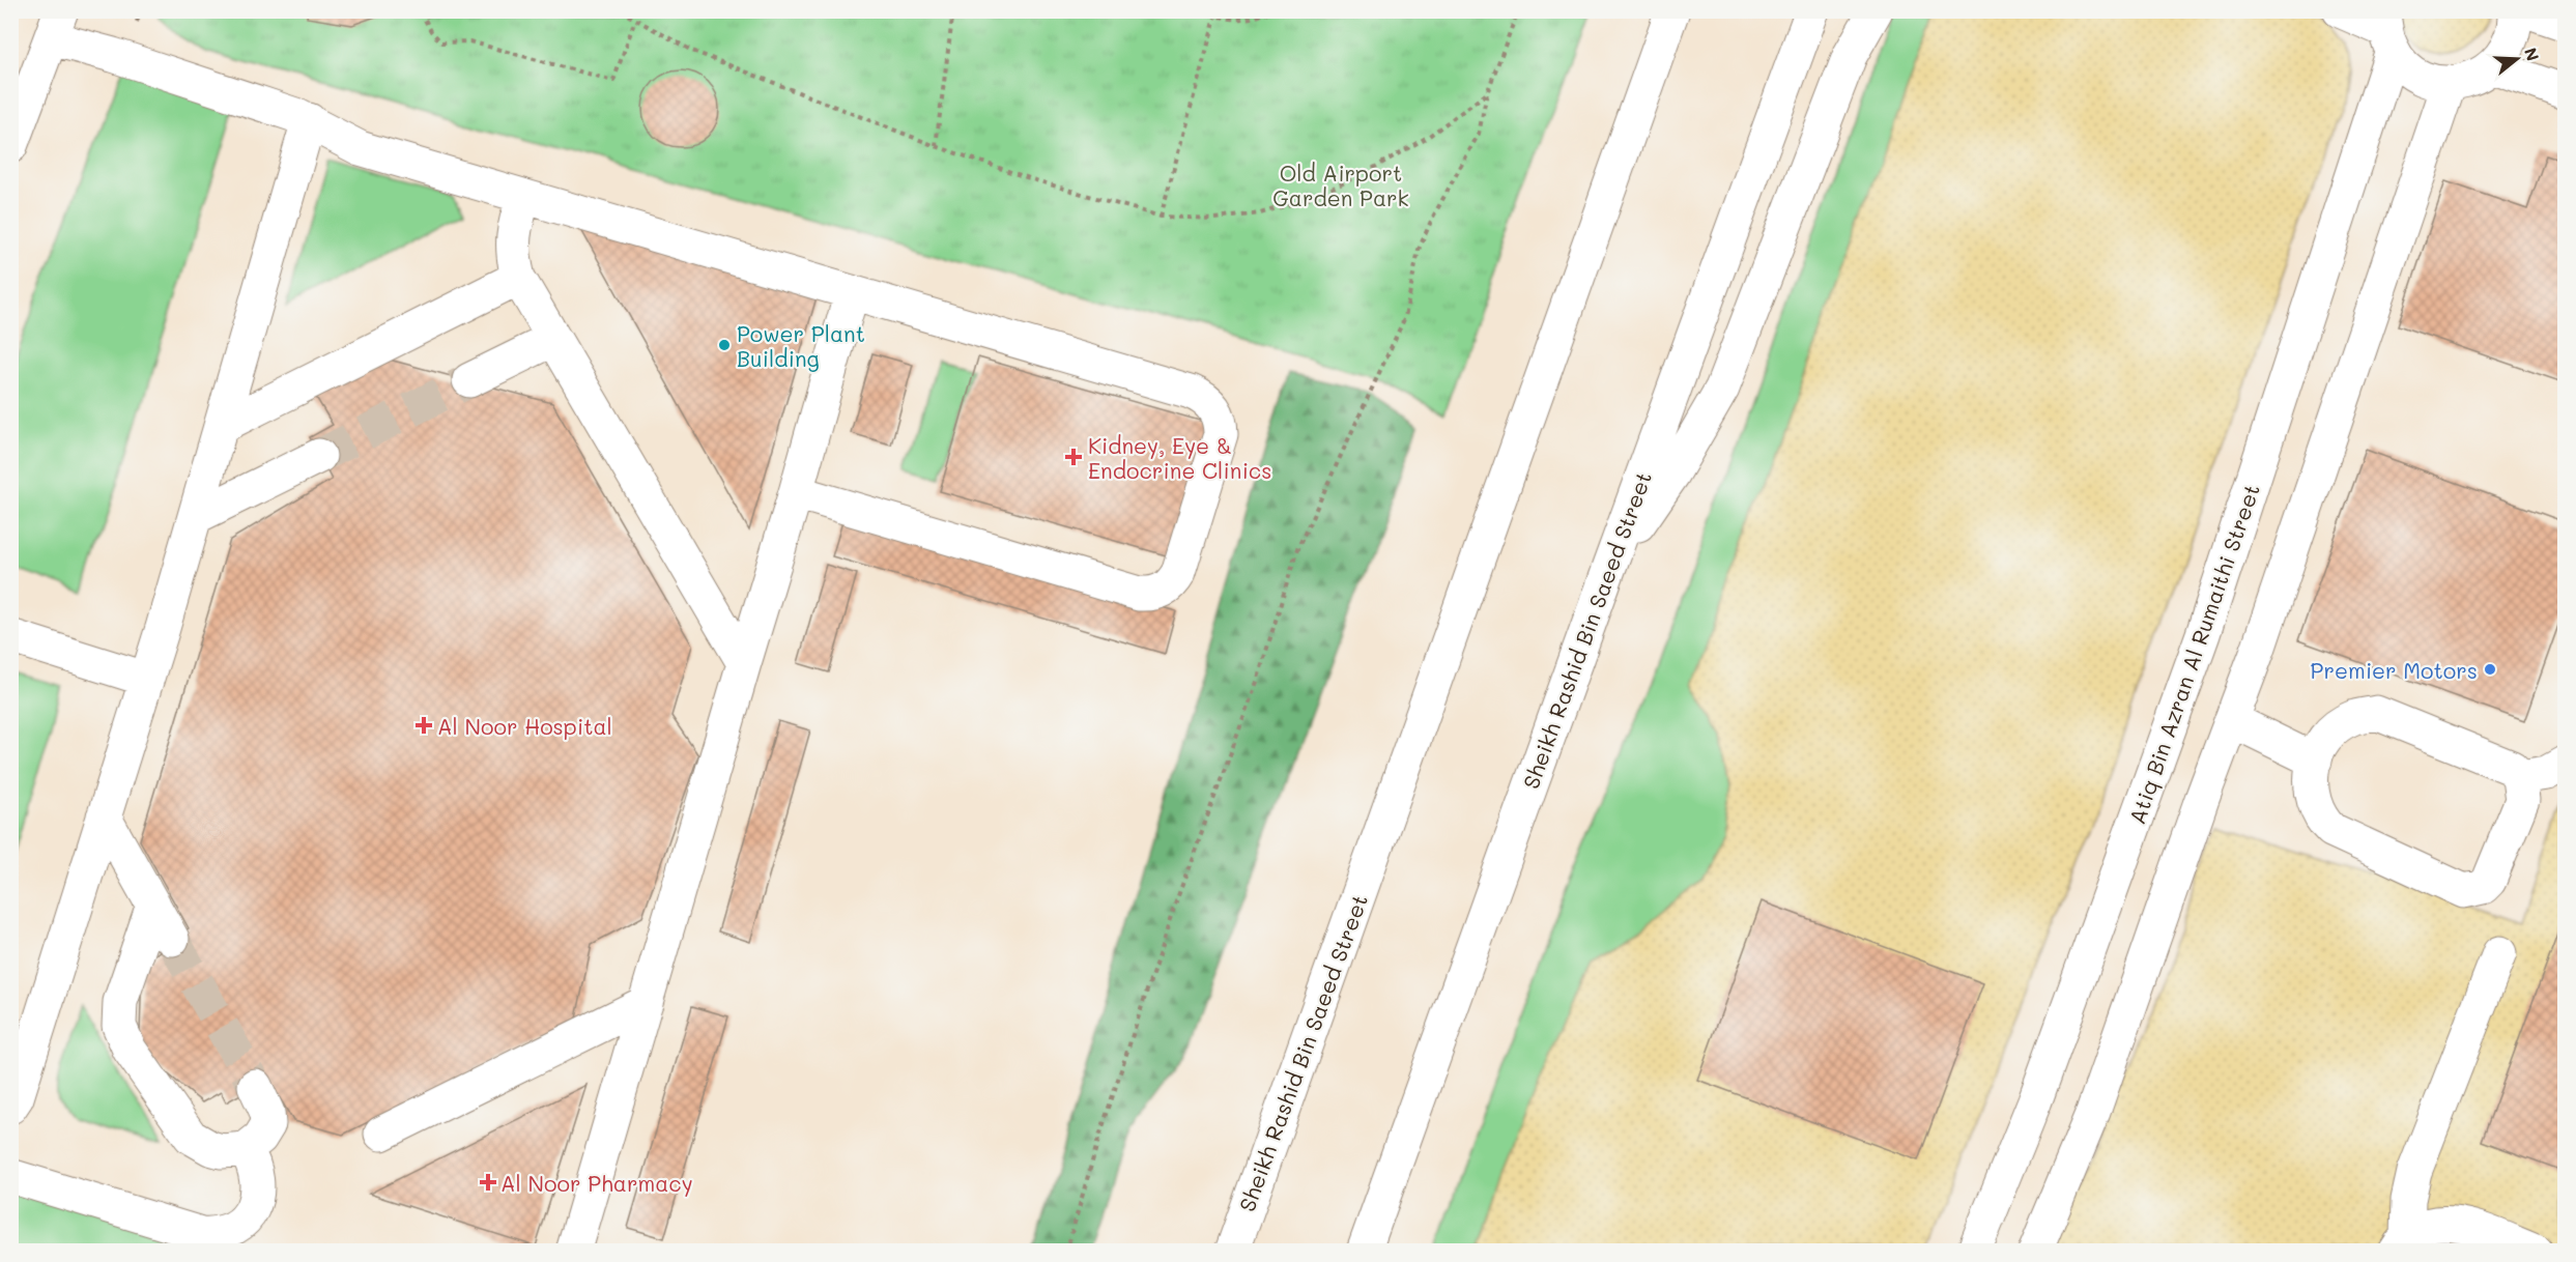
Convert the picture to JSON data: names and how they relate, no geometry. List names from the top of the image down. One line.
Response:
{"streets":{"main road":["Sheikh Rashid Bin Saeed Street","Atiq Bin Azran Al Rumaithi Street"]},"parks":["Old Airport Garden Park"],"places":{"other":["Power Plant Building","Premier Motors"],"health":["Kidney, Eye & Endocrine Clinics","Al Noor Hospital","Al Noor Pharmacy"]},"north":"right"}
